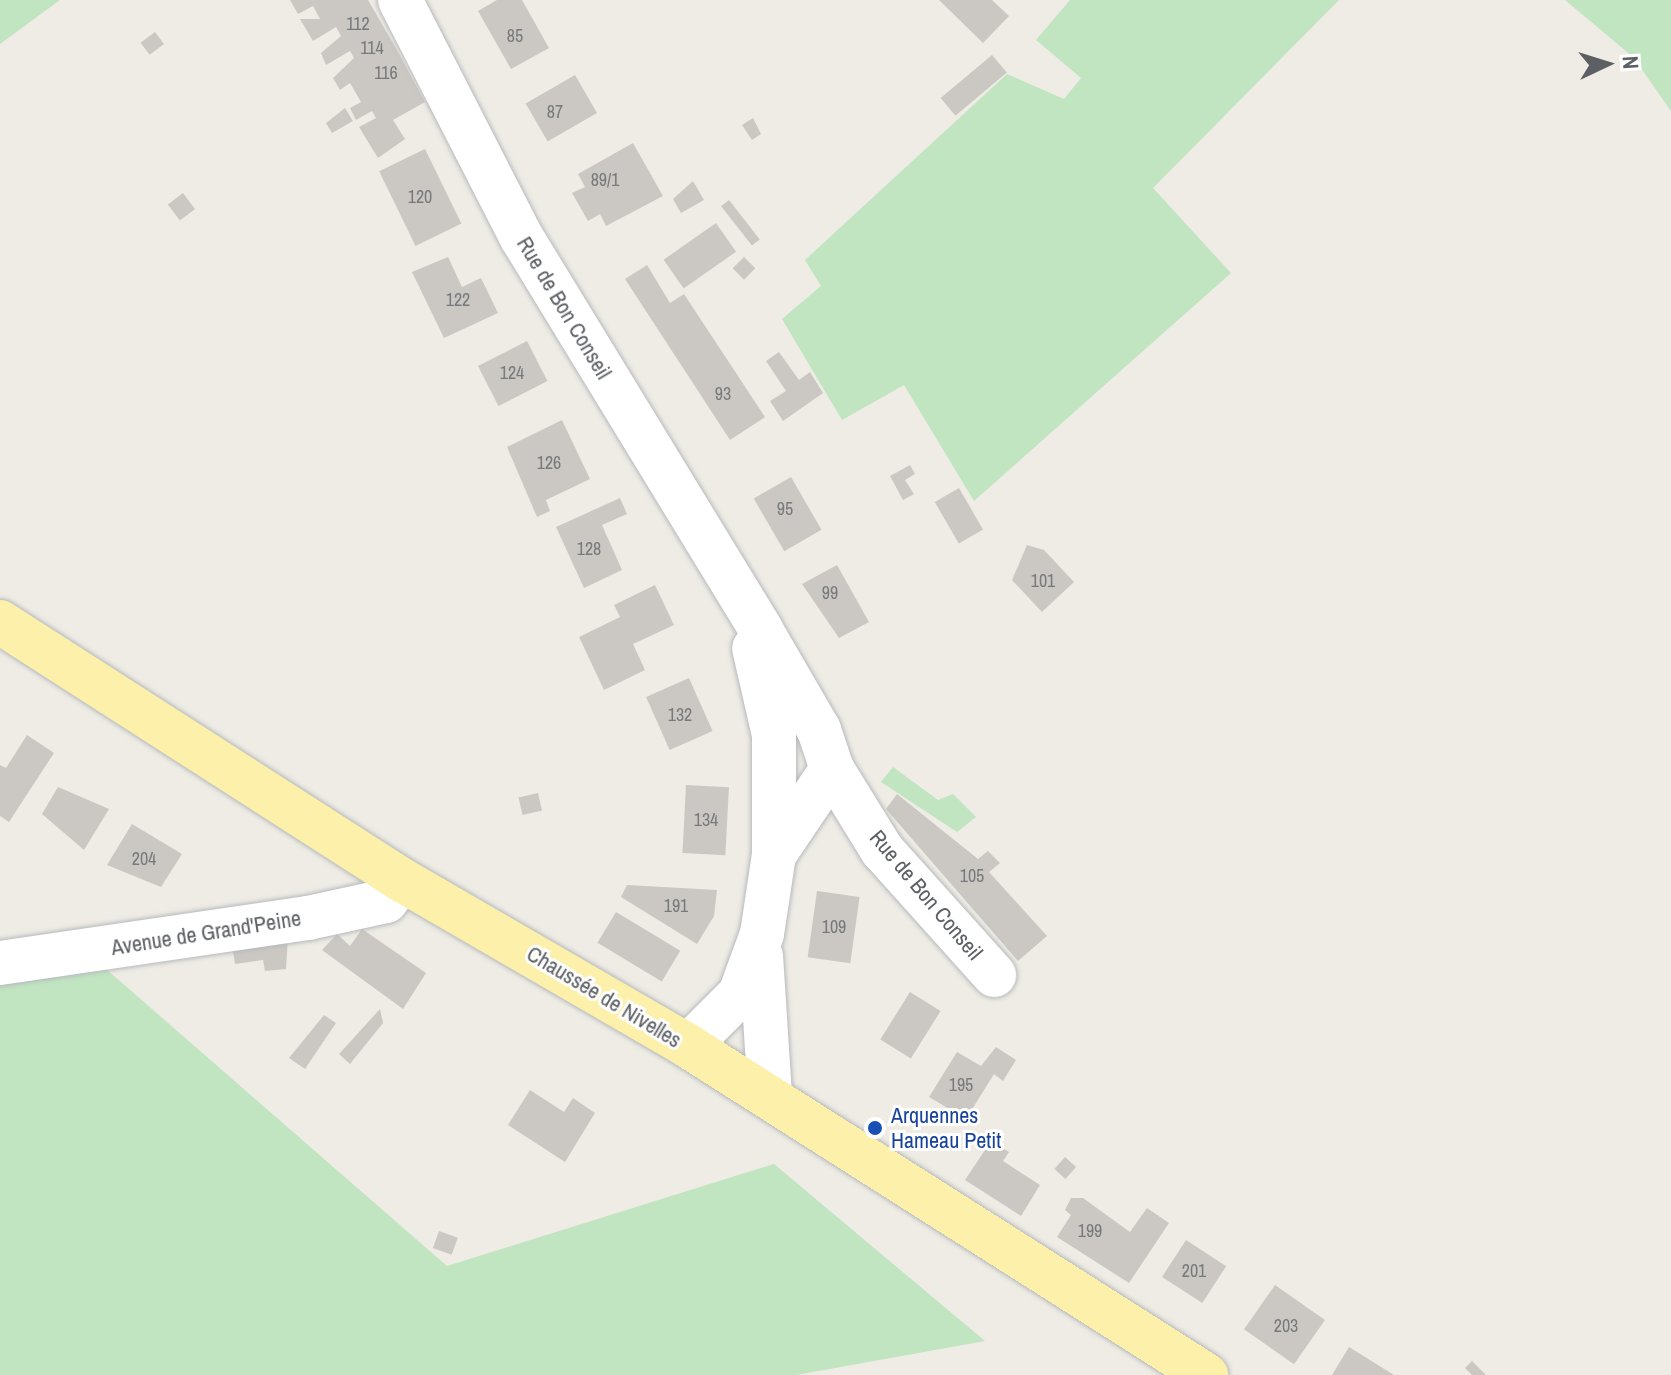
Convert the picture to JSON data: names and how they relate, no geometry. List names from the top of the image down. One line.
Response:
{"streets":{"main road":["Chaussée de Nivelles"],"street":["Rue de Bon Conseil","Avenue de Grand'Peine"]},"crossings":[["Rue de Bon Conseil","Chaussée de Nivelles"],["Avenue de Grand'Peine","Chaussée de Nivelles"]],"places":["Arquennes Hameau Petit"],"house_numbers":["112","85","114","116","87","89/1","120","122","124","93","126","95","128","101","99","132","134","204","105","191","109","195","199","201","203"],"north":"right"}
